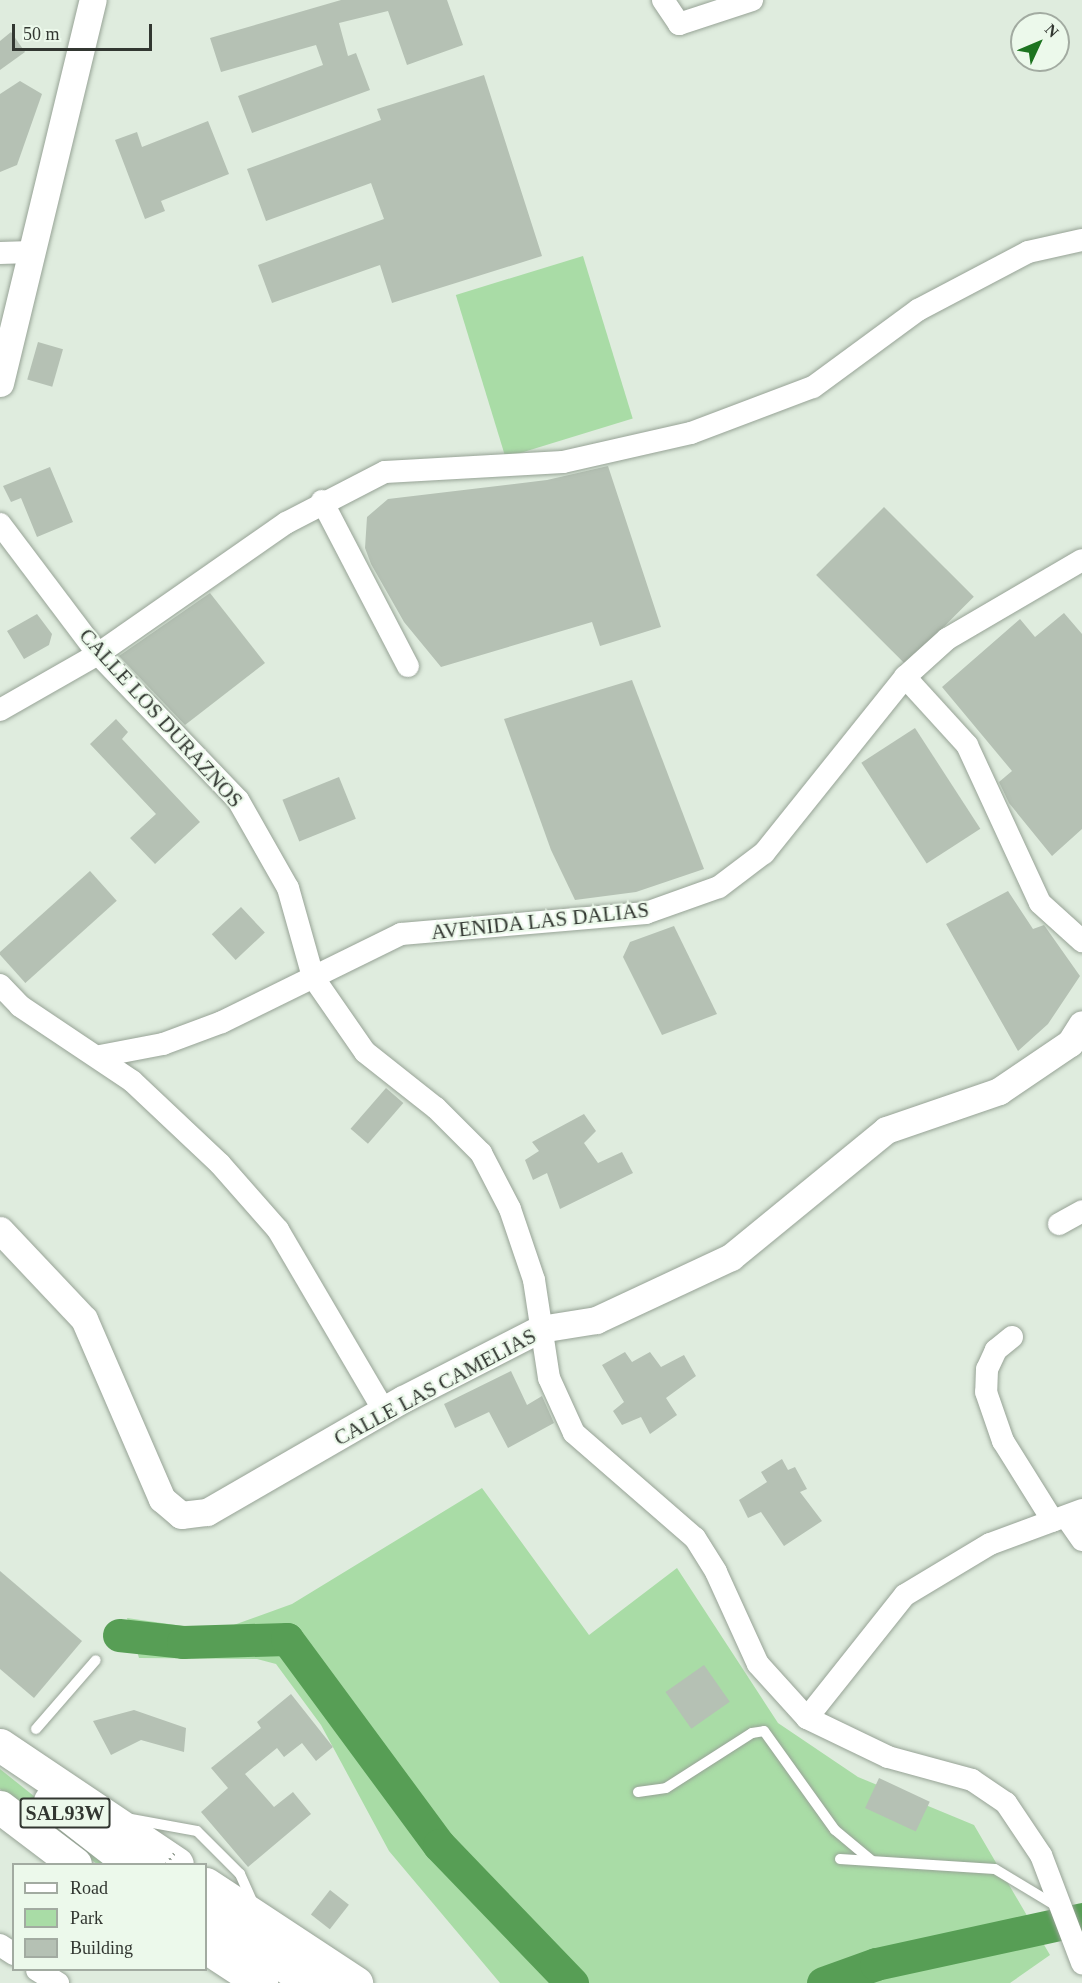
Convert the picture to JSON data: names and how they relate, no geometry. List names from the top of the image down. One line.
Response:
{"streets":{"highway":["SAL93W"],"street":["CALLE LOS DURAZNOS","AVENIDA LAS DALIAS","CALLE LAS CAMELIAS"]},"crossings":[["CALLE LOS DURAZNOS","AVENIDA LAS DALIAS"],["CALLE LOS DURAZNOS","CALLE LAS CAMELIAS"]],"legend":["Road","Park","Building"],"scale_bar":"50 m","north":"top right"}
